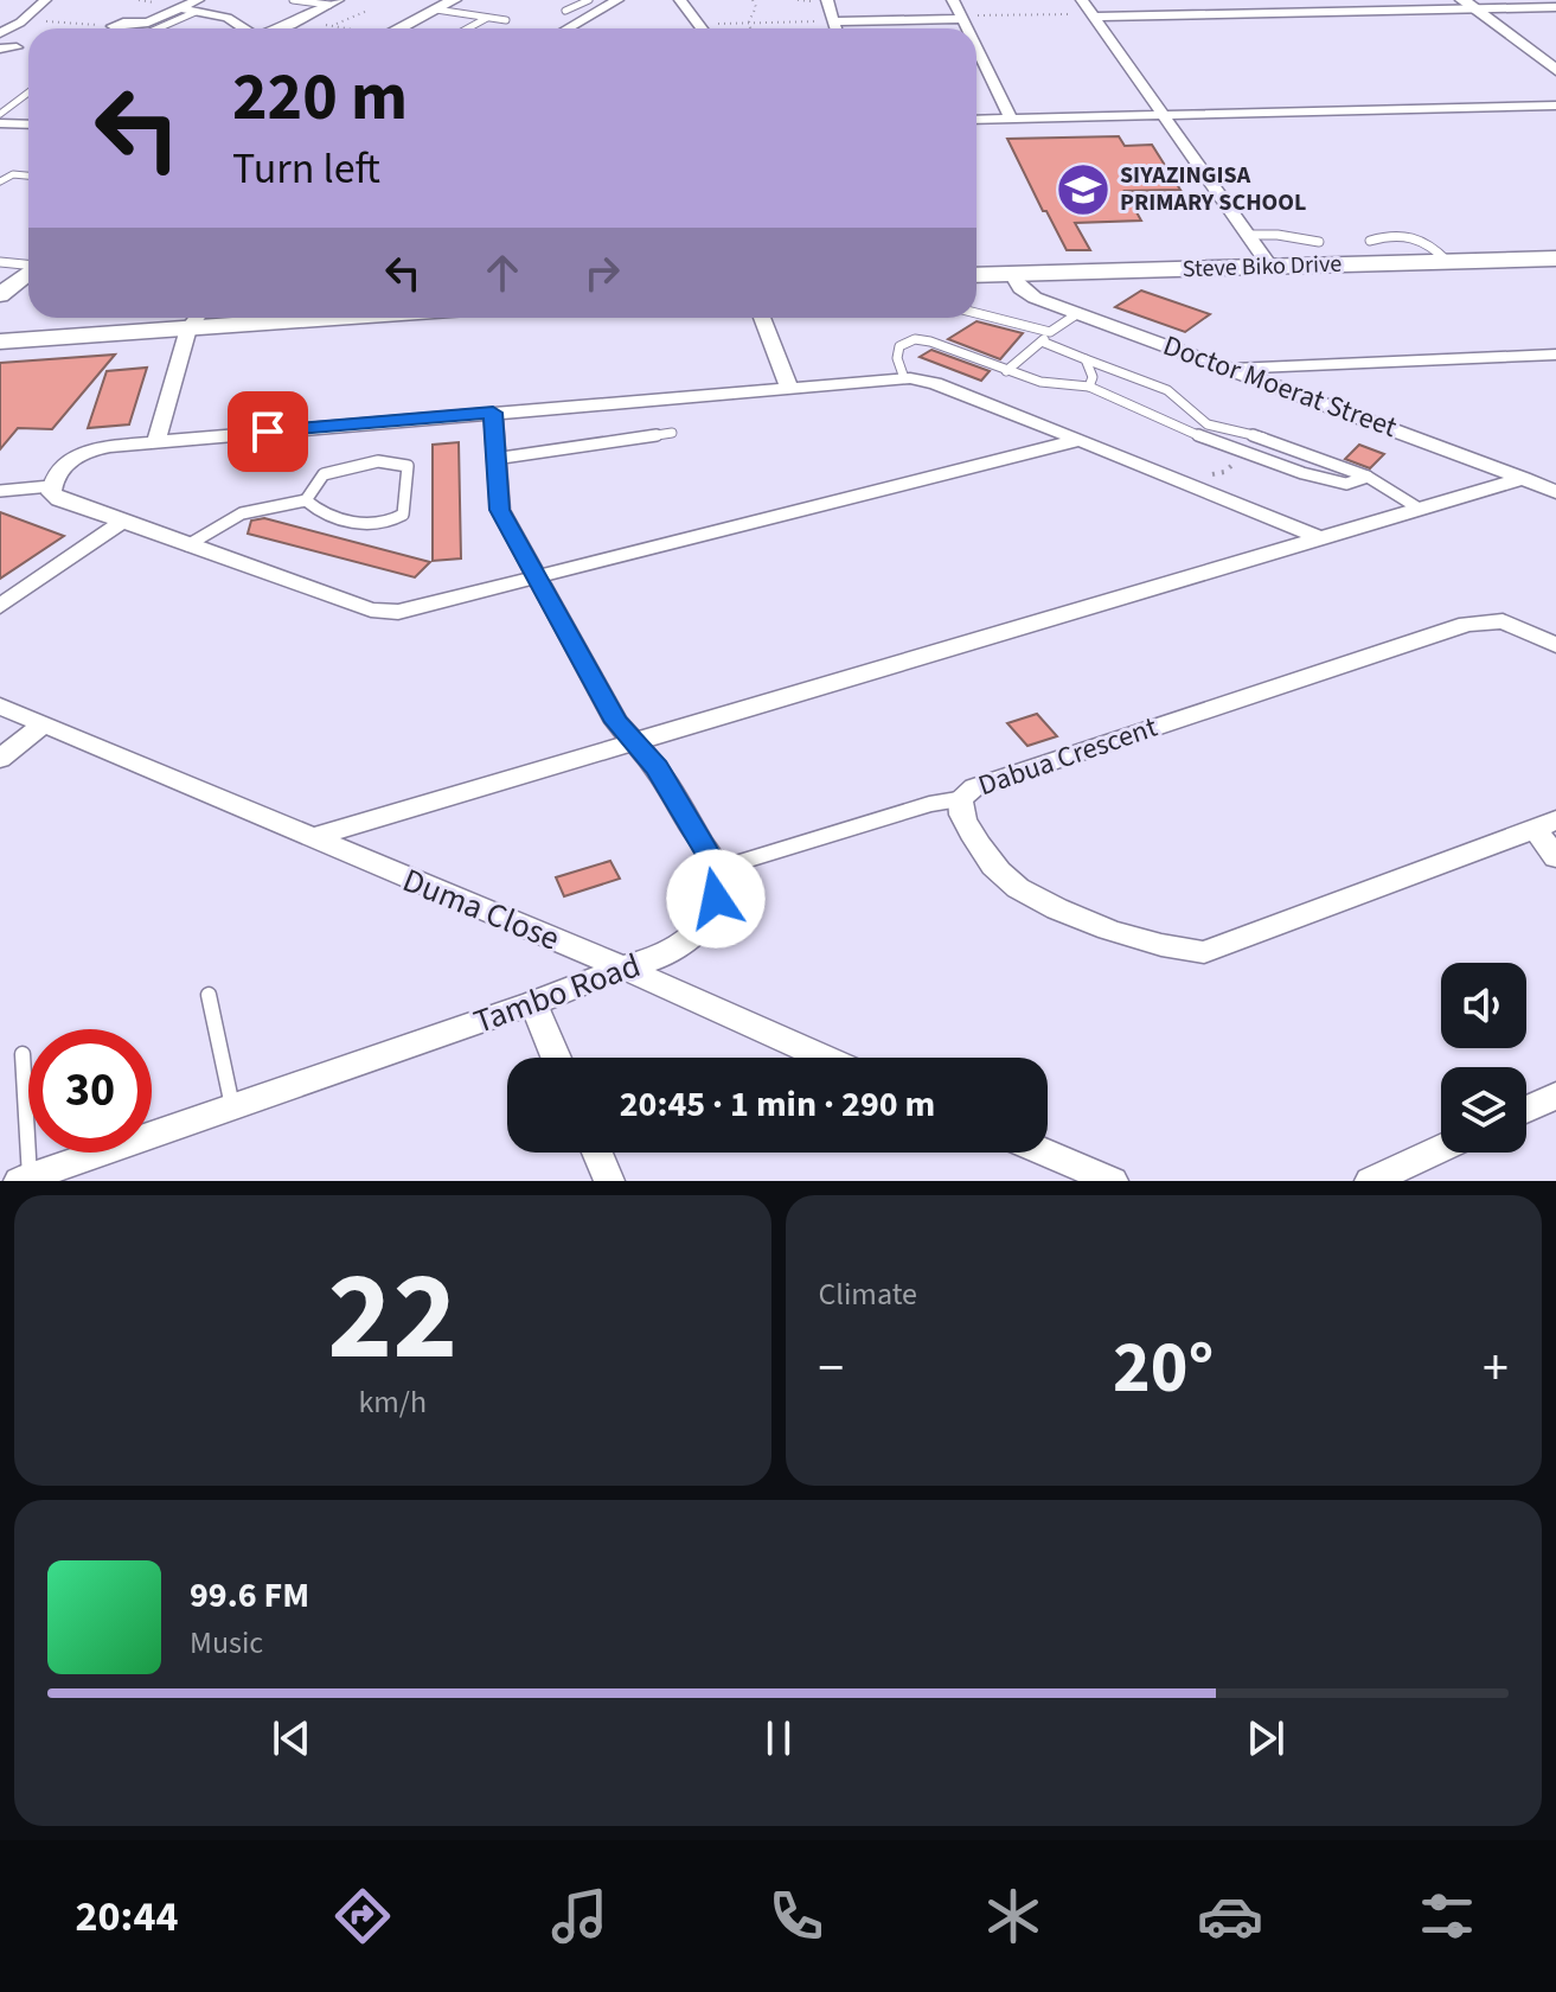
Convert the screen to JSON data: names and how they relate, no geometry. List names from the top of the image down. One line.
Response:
{"streets":{"main road":["Steve Biko Drive"],"street":["Doctor Moerat Street","Dabua Crescent","Duma Close","Tambo Road"]},"crossings":[["Steve Biko Drive","Doctor Moerat Street"],["Duma Close","Tambo Road"]],"places":{"school or university":["SIYAZINGISA PRIMARY SCHOOL"]},"page":{"turn":["220 m","Turn left"],"limit":"30","trip":"20:45 · 1 min · 290 m","tile":[["22","km/h"],"Climate"],"heat":["−","20°","+"],"song":["99.6 FM","Music"],"tabs":"20:44"}}
